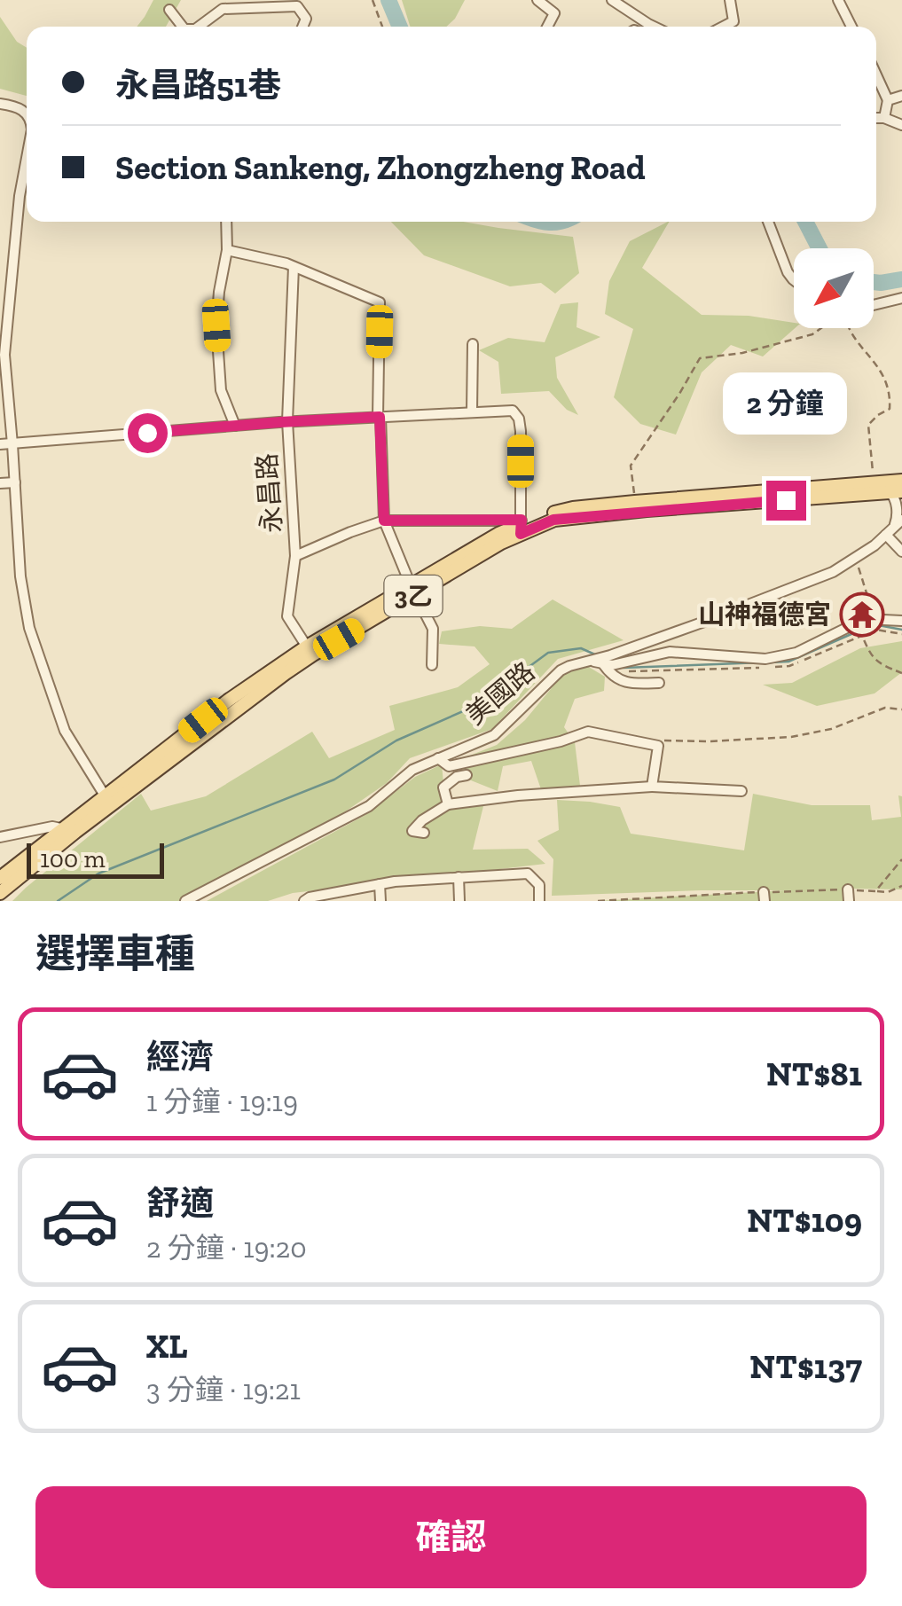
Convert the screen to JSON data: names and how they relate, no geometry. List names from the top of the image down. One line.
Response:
{"streets":{"main road":["3乙"],"street":["永昌路","美國路"]},"crossings":[["永昌路","3乙"]],"places":{"temple":["山神福德宮"]},"scale_bar":"100 m","north":"bottom left","page":{"banner":["永昌路51巷","Section Sankeng, Zhongzheng Road"],"bubble":"2 分鐘","scale":"100 m","heading":"選擇車種","list":[{"name":"經濟","note":"1 分鐘 · 19:19","value":"NT$81"},{"name":"舒適","note":"2 分鐘 · 19:20","value":"NT$109"},{"name":"XL","note":"3 分鐘 · 19:21","value":"NT$137"}],"buttons":"確認"}}
